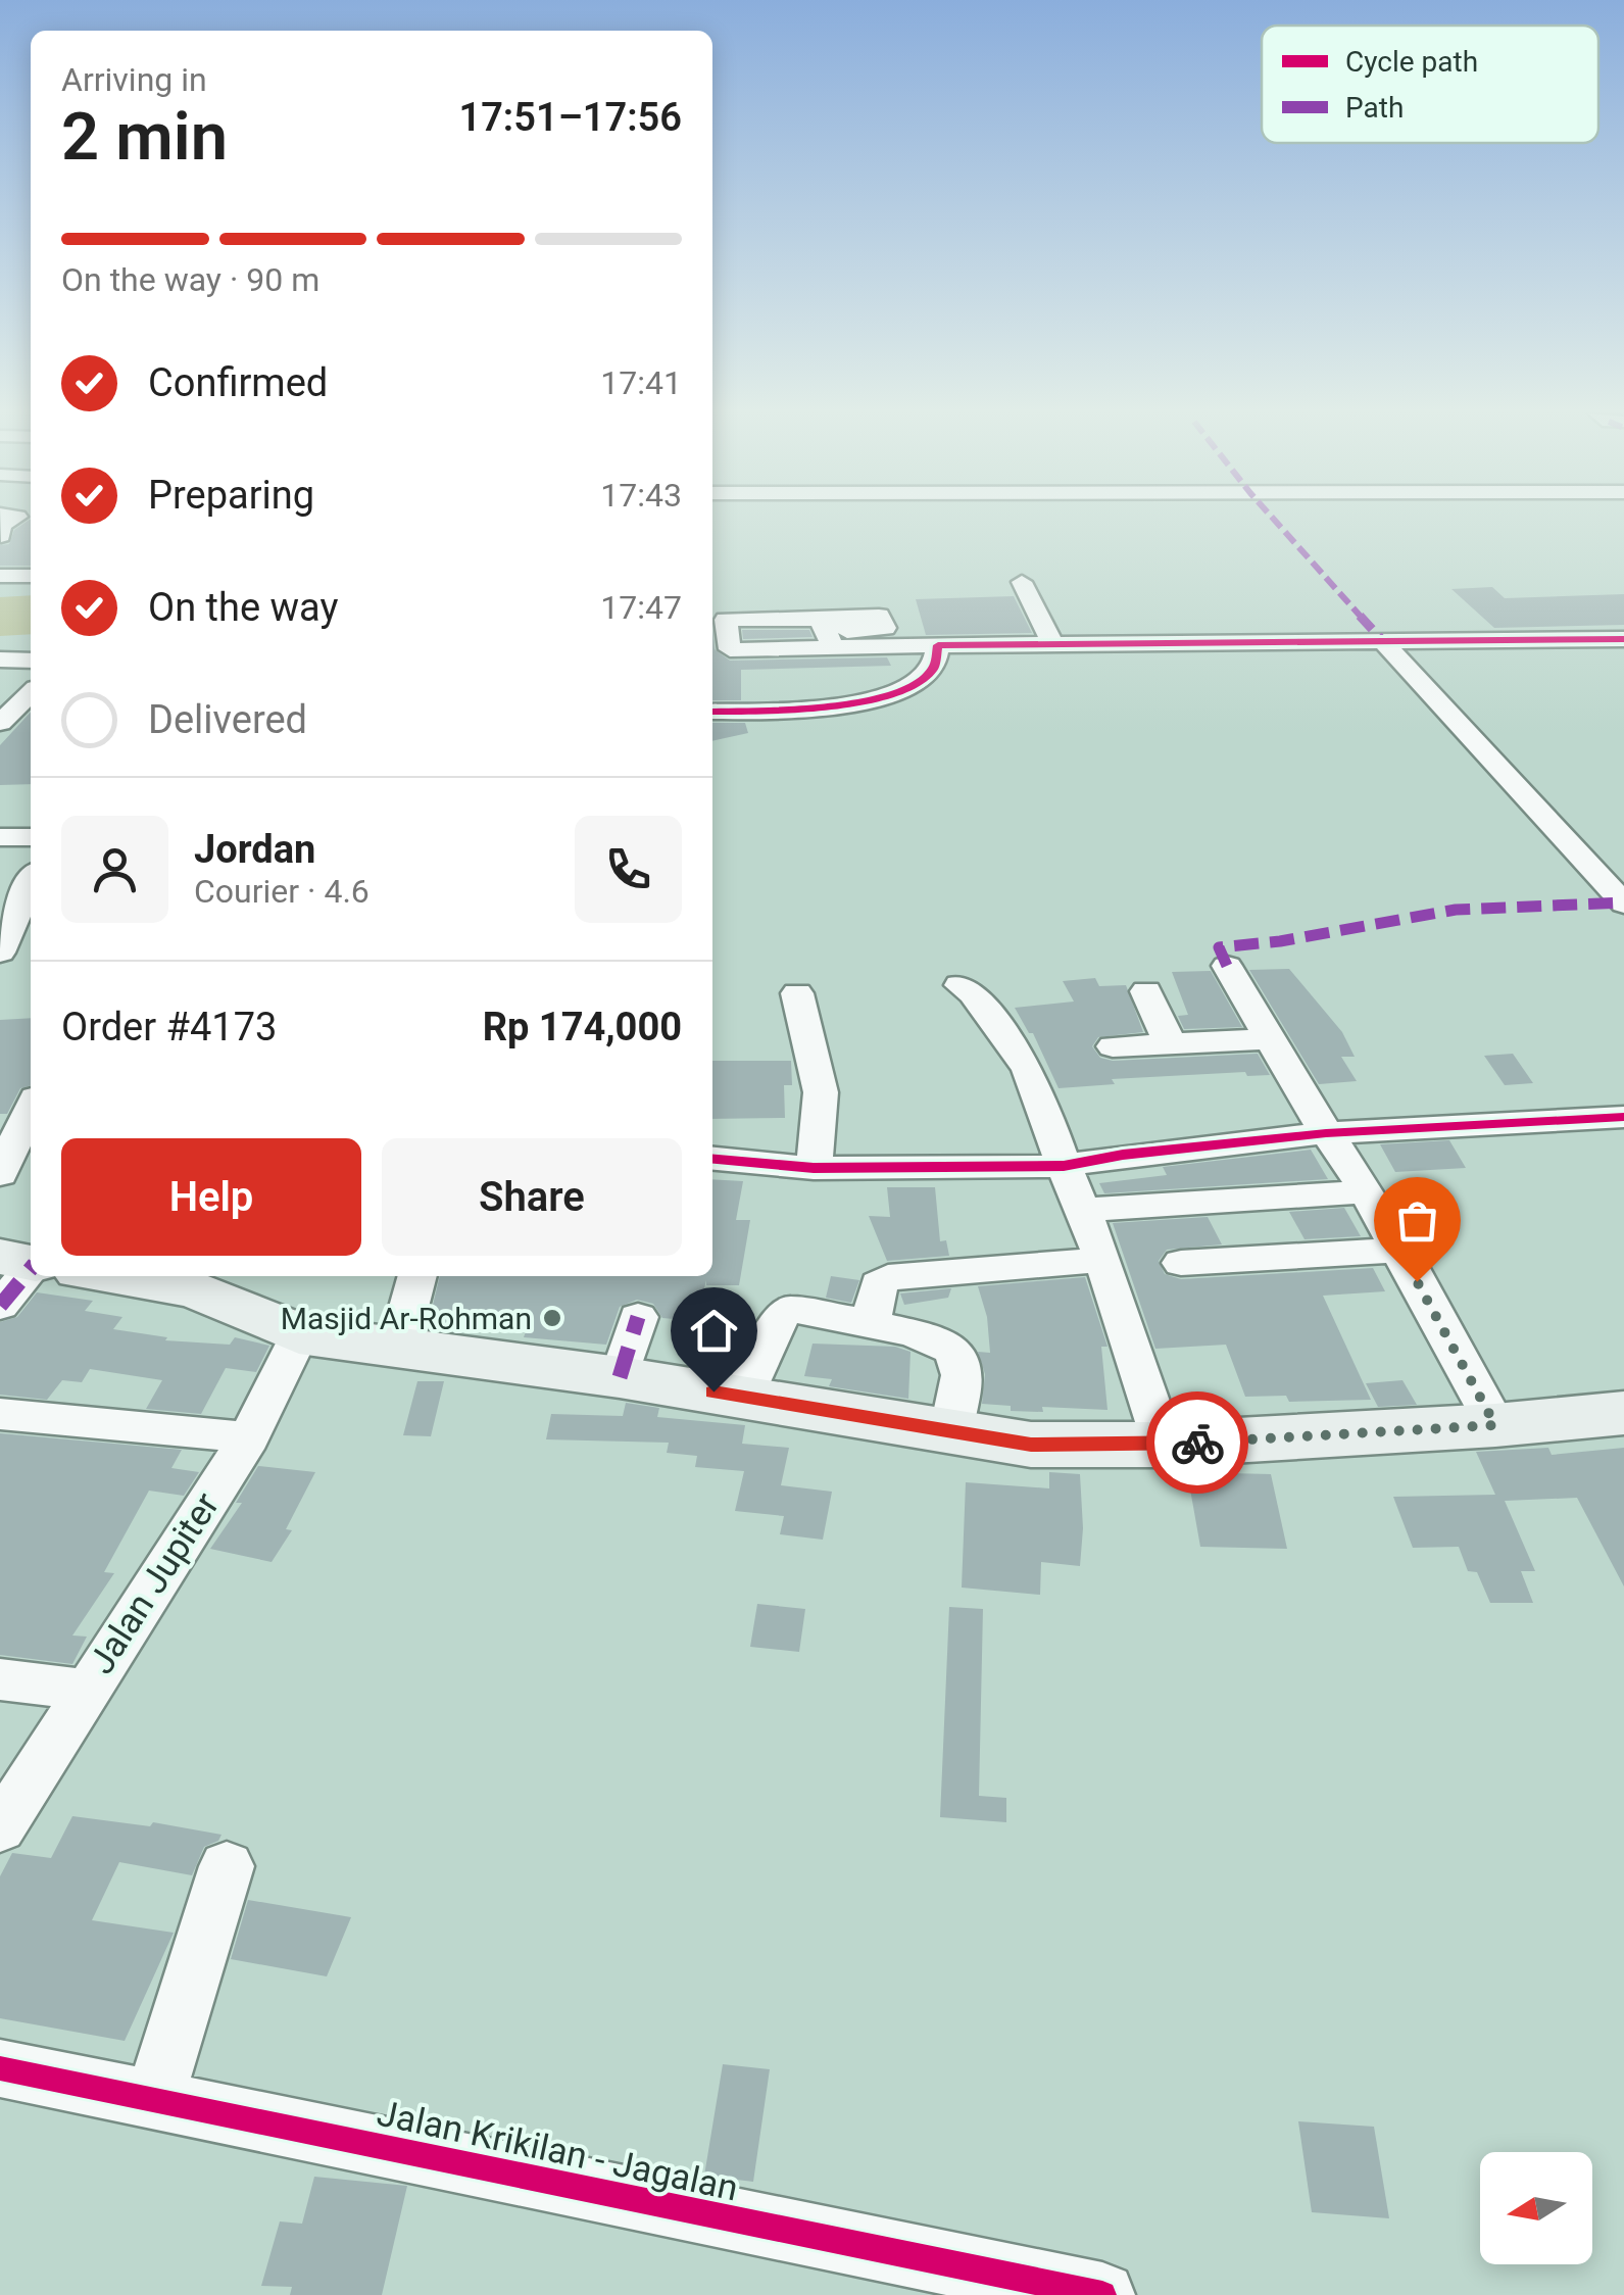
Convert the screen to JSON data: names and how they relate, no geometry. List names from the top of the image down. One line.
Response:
{"streets":{"street":["Jalan Jupiter","Jalan Krikilan - Jagalan"]},"places":["Masjid Ar-Rohman"],"legend":["Cycle path","Path"],"north":"left","page":{"heading":["2 min","Arriving in","17:51–17:56"],"panel":["Jordan","Courier · 4.6","Order #4173","Rp 174,000"],"bar":"On the way · 90 m","list":[["Confirmed","17:41"],["Preparing","17:43"],["On the way","17:47"],"Delivered"],"buttons":["Help","Share"]}}
